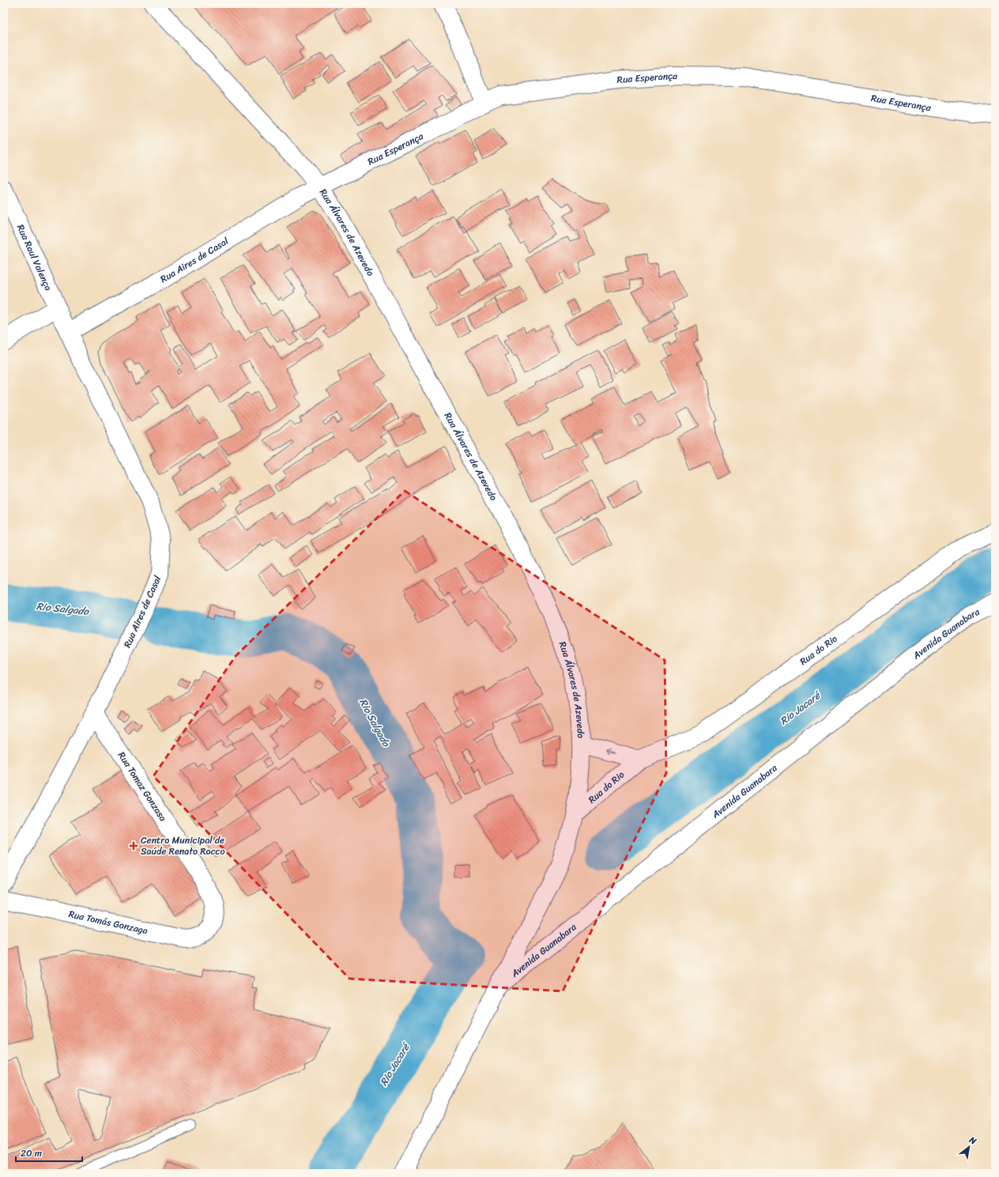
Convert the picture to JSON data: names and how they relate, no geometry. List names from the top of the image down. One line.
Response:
{"streets":{"street":["Rua Esperança","Rua Álvares de Azevedo","Rua Raul Valença","Rua Aires de Casal","Avenida Guanabara","Rua do Rio","Rua Tomaz Gonzasa","Rua Tomás Gonzaga"]},"crossings":[["Rua Esperança","Rua Álvares de Azevedo"],["Rua Esperança","Rua Aires de Casal"],["Rua Álvares de Azevedo","Rua Aires de Casal"],["Rua Álvares de Azevedo","Avenida Guanabara"],["Rua Álvares de Azevedo","Rua do Rio"],["Rua Raul Valença","Rua Aires de Casal"],["Rua Aires de Casal","Rua Tomaz Gonzasa"],["Rua Tomaz Gonzasa","Rua Tomás Gonzaga"]],"water":["Rio Salgado","Rio Jacaré"],"places":{"health":["Centro Municipal de Saúde Renato Rocco"]},"scale_bar":"20 m","north":"top right"}
